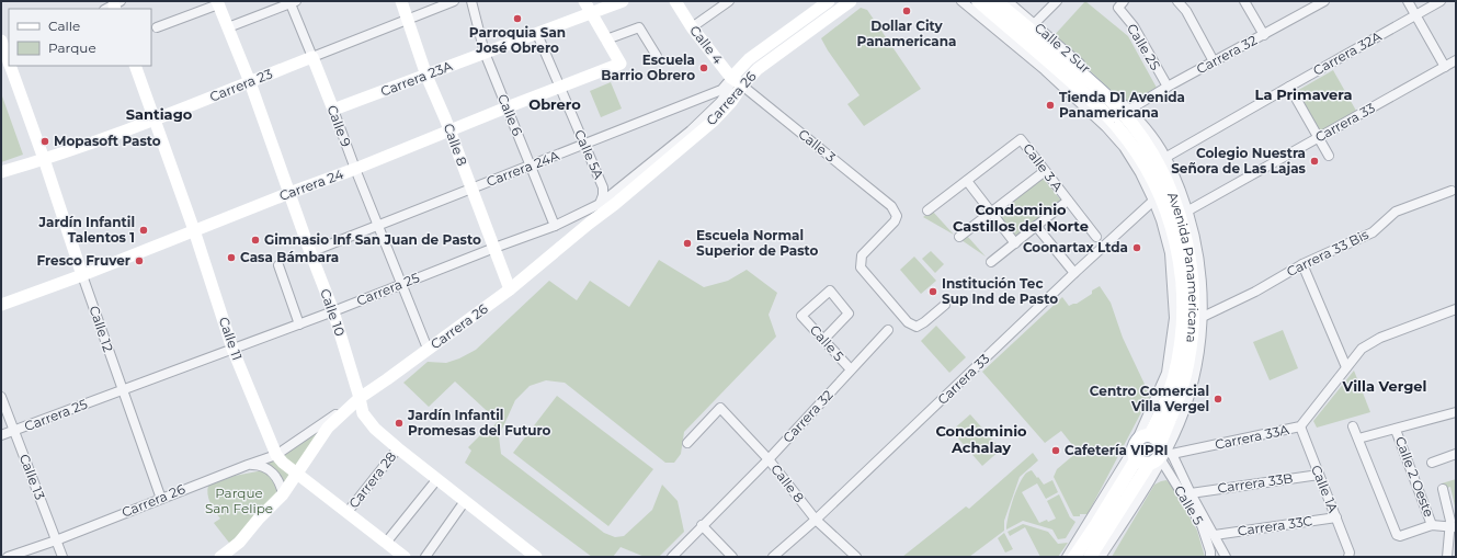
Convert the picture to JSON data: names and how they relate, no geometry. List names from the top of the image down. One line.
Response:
{"streets":{"main road":["Avenida Panamericana"],"street":["Calle 4","Calle 2S","Calle 2 Sur","Carrera 32A","Carrera 32","Carrera 23A","Carrera 23","Carrera 26","Calle 6","Carrera 33","Calle 9","Calle 8","Calle 3","Calle 5A","Calle 3 A","Carrera 24A","Carrera 24","Carrera 33 Bis","Carrera 25","Calle 10","Calle 12","Calle 11","Calle 5","Carrera 33A","Calle 13","Calle 2 Oeste","Carrera 28","Carrera 33B","Calle 1A","Carrera 33C"]},"crossings":[["Calle 4","Carrera 26"],["Calle 4","Calle 3"],["Calle 4","Carrera 24A"],["Calle 4","Carrera 25"],["Calle 2S","Carrera 32"],["Calle 2 Sur","Carrera 32A"],["Calle 2 Sur","Carrera 32"],["Calle 2 Sur","Avenida Panamericana"],["Carrera 32A","Avenida Panamericana"],["Carrera 32","Calle 8"],["Carrera 32","Calle 5"],["Carrera 23A","Calle 6"],["Carrera 23A","Calle 9"],["Carrera 23A","Calle 8"],["Carrera 23A","Calle 5A"],["Carrera 23","Calle 9"],["Carrera 23","Calle 8"],["Carrera 23","Calle 10"],["Carrera 23","Calle 12"],["Carrera 23","Calle 11"],["Carrera 26","Calle 9"],["Carrera 26","Calle 8"],["Carrera 26","Calle 3"],["Carrera 26","Carrera 24A"],["Carrera 26","Carrera 25"],["Carrera 26","Calle 10"],["Carrera 26","Calle 12"],["Carrera 26","Calle 11"],["Carrera 26","Calle 13"],["Calle 6","Carrera 24A"],["Calle 6","Carrera 24"],["Calle 6","Carrera 25"],["Carrera 33","Calle 8"],["Calle 9","Carrera 24A"],["Calle 9","Carrera 24"],["Calle 9","Carrera 25"],["Calle 8","Carrera 24A"],["Calle 8","Carrera 24"],["Calle 8","Carrera 25"],["Calle 5A","Carrera 24A"],["Calle 5A","Carrera 24"],["Calle 5A","Carrera 25"],["Carrera 24A","Carrera 25"],["Carrera 24A","Calle 10"],["Carrera 24","Calle 10"],["Carrera 24","Calle 12"],["Carrera 24","Calle 11"],["Avenida Panamericana","Calle 5"],["Avenida Panamericana","Carrera 33A"],["Carrera 25","Calle 10"],["Carrera 25","Calle 12"],["Carrera 25","Calle 11"],["Carrera 25","Calle 13"],["Calle 10","Carrera 28"],["Calle 11","Carrera 28"],["Calle 5","Carrera 33A"],["Carrera 33A","Calle 1A"],["Carrera 33B","Calle 1A"],["Calle 1A","Carrera 33C"]],"districts":["La Primavera","Obrero","Santiago","Condominio Castillos del Norte","Villa Vergel","Condominio Achalay"],"parks":["Parque San Felipe"],"places":["Dollar City Panamericana","Parroquia San José Obrero","Escuela Barrio Obrero","Tienda D1 Avenida Panamericana","Mopasoft Pasto","Colegio Nuestra Señora de Las Lajas","Jardín Infantil Talentos 1","Gimnasio Inf San Juan de Pasto","Escuela Normal Superior de Pasto","Coonartax Ltda","Casa Bámbara","Fresco Fruver","Institución Tec Sup Ind de Pasto","Centro Comercial Villa Vergel","Jardín Infantil Promesas del Futuro","Cafetería VIPRI"],"legend":["Calle","Parque"]}
